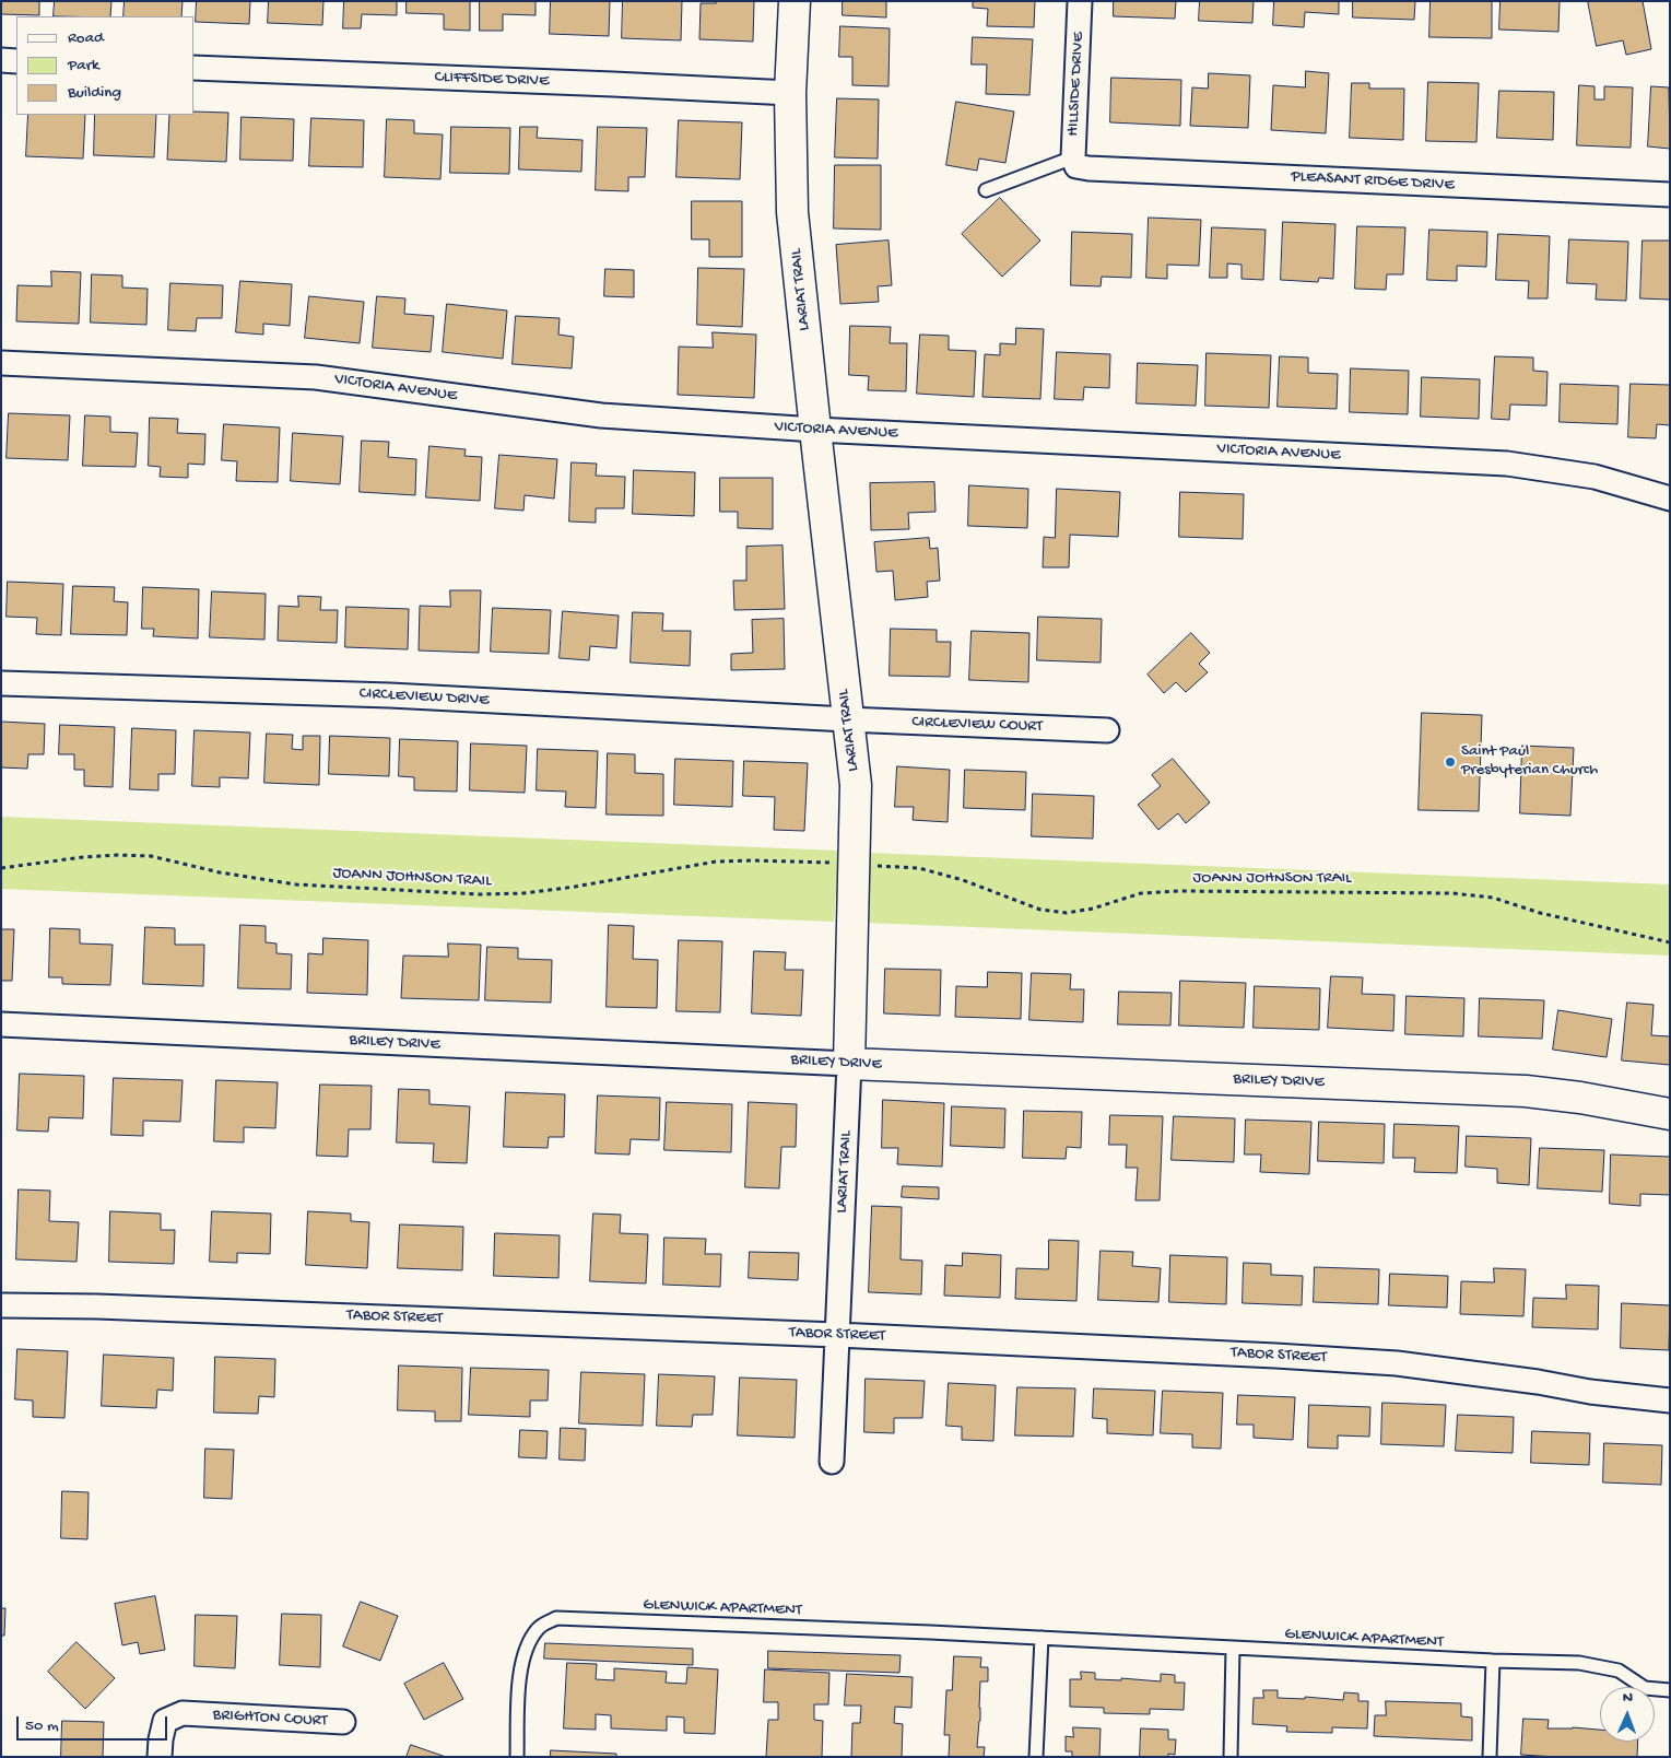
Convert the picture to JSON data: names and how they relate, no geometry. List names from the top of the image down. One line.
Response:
{"streets":{"street":["CLIFFSIDE DRIVE","HILLSIDE DRIVE","PLEASANT RIDGE DRIVE","LARIAT TRAIL","VICTORIA AVENUE","CIRCLEVIEW DRIVE","CIRCLEVIEW COURT","BRILEY DRIVE","TABOR STREET","BRIGHTON COURT"],"lane":["GLENWICK APARTMENT"],"path":["JOANN JOHNSON TRAIL"]},"crossings":[["CLIFFSIDE DRIVE","LARIAT TRAIL"],["HILLSIDE DRIVE","PLEASANT RIDGE DRIVE"],["LARIAT TRAIL","VICTORIA AVENUE"],["LARIAT TRAIL","CIRCLEVIEW DRIVE"],["LARIAT TRAIL","CIRCLEVIEW COURT"],["LARIAT TRAIL","BRILEY DRIVE"],["LARIAT TRAIL","TABOR STREET"],["CIRCLEVIEW DRIVE","CIRCLEVIEW COURT"]],"places":["Saint Paul Presbyterian Church"],"legend":["Road","Park","Building"],"scale_bar":"50 m","north":"top"}
